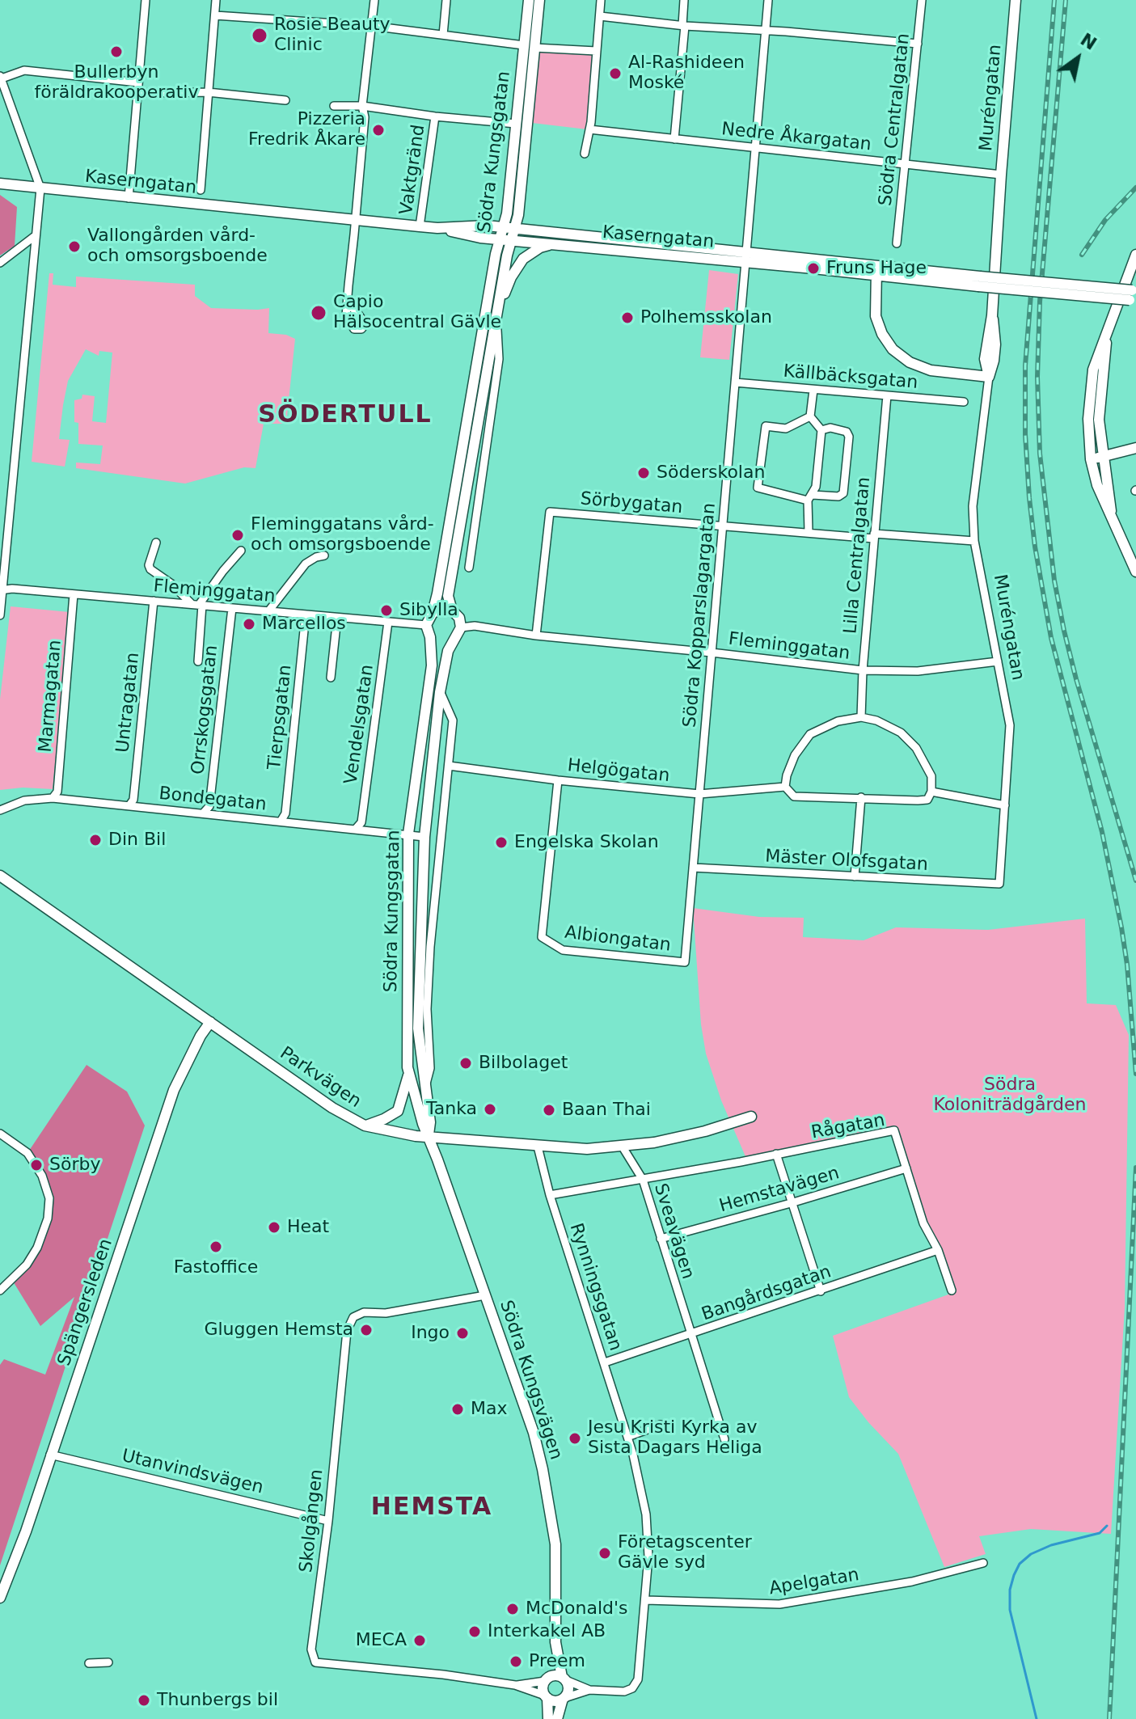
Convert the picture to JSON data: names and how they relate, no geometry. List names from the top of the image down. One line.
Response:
{"streets":{"main road":["Muréngatan","Södra Kungsgatan","Kaserngatan","Parkvägen","Spängersleden","Södra Kungsvägen"],"street":["Södra Centralgatan","Nedre Åkargatan","Vaktgränd","Källbäcksgatan","Sörbygatan","Lilla Centralgatan","Fleminggatan","Södra Kopparslagargatan","Marmagatan","Untragatan","Orrskogsgatan","Tierpsgatan","Vendelsgatan","Helgögatan","Bondegatan","Mäster Olofsgatan","Albiongatan","Rågatan","Hemstavägen","Sveavägen","Rynningsgatan","Bangårdsgatan","Utanvindsvägen","Skolgången","Apelgatan"]},"crossings":[["Muréngatan","Nedre Åkargatan"],["Muréngatan","Sörbygatan"],["Muréngatan","Fleminggatan"],["Muréngatan","Mäster Olofsgatan"],["Södra Centralgatan","Nedre Åkargatan"],["Nedre Åkargatan","Södra Kopparslagargatan"],["Södra Kungsgatan","Kaserngatan"],["Södra Kungsgatan","Fleminggatan"],["Södra Kungsgatan","Helgögatan"],["Södra Kungsgatan","Bondegatan"],["Södra Kungsgatan","Parkvägen"],["Södra Kungsgatan","Södra Kungsvägen"],["Vaktgränd","Kaserngatan"],["Kaserngatan","Södra Kopparslagargatan"],["Källbäcksgatan","Lilla Centralgatan"],["Källbäcksgatan","Södra Kopparslagargatan"],["Sörbygatan","Lilla Centralgatan"],["Sörbygatan","Fleminggatan"],["Sörbygatan","Södra Kopparslagargatan"],["Lilla Centralgatan","Fleminggatan"],["Fleminggatan","Södra Kopparslagargatan"],["Fleminggatan","Marmagatan"],["Fleminggatan","Untragatan"],["Fleminggatan","Orrskogsgatan"],["Fleminggatan","Tierpsgatan"],["Fleminggatan","Vendelsgatan"],["Södra Kopparslagargatan","Helgögatan"],["Södra Kopparslagargatan","Mäster Olofsgatan"],["Södra Kopparslagargatan","Albiongatan"],["Marmagatan","Bondegatan"],["Untragatan","Bondegatan"],["Orrskogsgatan","Bondegatan"],["Tierpsgatan","Bondegatan"],["Vendelsgatan","Bondegatan"],["Helgögatan","Albiongatan"],["Parkvägen","Rynningsgatan"],["Parkvägen","Spängersleden"],["Parkvägen","Södra Kungsvägen"],["Rågatan","Hemstavägen"],["Rågatan","Sveavägen"],["Rågatan","Rynningsgatan"],["Rågatan","Bangårdsgatan"],["Hemstavägen","Sveavägen"],["Sveavägen","Bangårdsgatan"],["Rynningsgatan","Bangårdsgatan"],["Rynningsgatan","Apelgatan"],["Spängersleden","Utanvindsvägen"],["Södra Kungsvägen","Skolgången"],["Utanvindsvägen","Skolgången"]],"districts":["SÖDERTULL","HEMSTA"],"parks":["Södra Koloniträdgården"],"places":["Rosie Beauty Clinic","Bullerbyn föräldrakooperativ","Al-Rashideen Moské","Pizzeria Fredrik Åkare","Vallongården vård- och omsorgsboende","Fruns Hage","Capio Hälsocentral Gävle","Polhemsskolan","Söderskolan","Fleminggatans vård- och omsorgsboende","Sibylla","Marcellos","Din Bil","Engelska Skolan","Bilbolaget","Tanka","Baan Thai","Sörby","Heat","Fastoffice","Gluggen Hemsta","Ingo","Max","Jesu Kristi Kyrka av Sista Dagars Heliga","Företagscenter Gävle syd","McDonald's","Interkakel AB","MECA","Preem","Thunbergs bil"],"north":"top right"}
